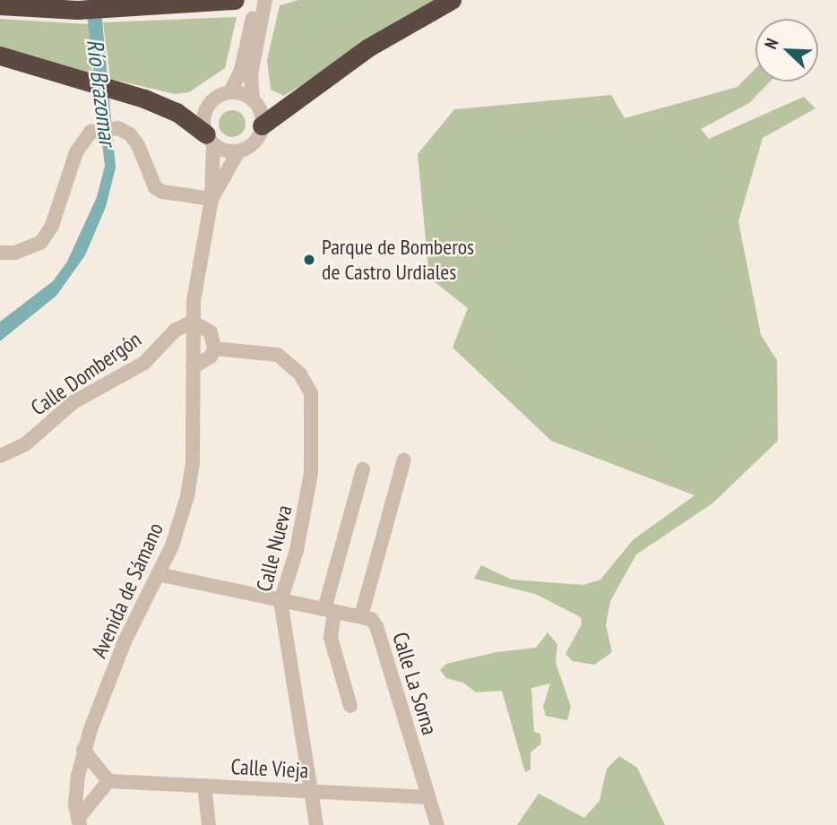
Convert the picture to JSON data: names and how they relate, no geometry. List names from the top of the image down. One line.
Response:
{"streets":{"street":["Calle Dombergón","Calle Nueva","Avenida de Sámano","Calle La Sorna","Calle Vieja"]},"crossings":[["Calle Dombergón","Avenida de Sámano"],["Calle Nueva","Calle La Sorna"],["Calle Nueva","Calle Vieja"],["Avenida de Sámano","Calle La Sorna"],["Calle La Sorna","Calle Vieja"]],"water":["Río Brazomar"],"places":["Parque de Bomberos de Castro Urdiales"],"north":"top left"}
